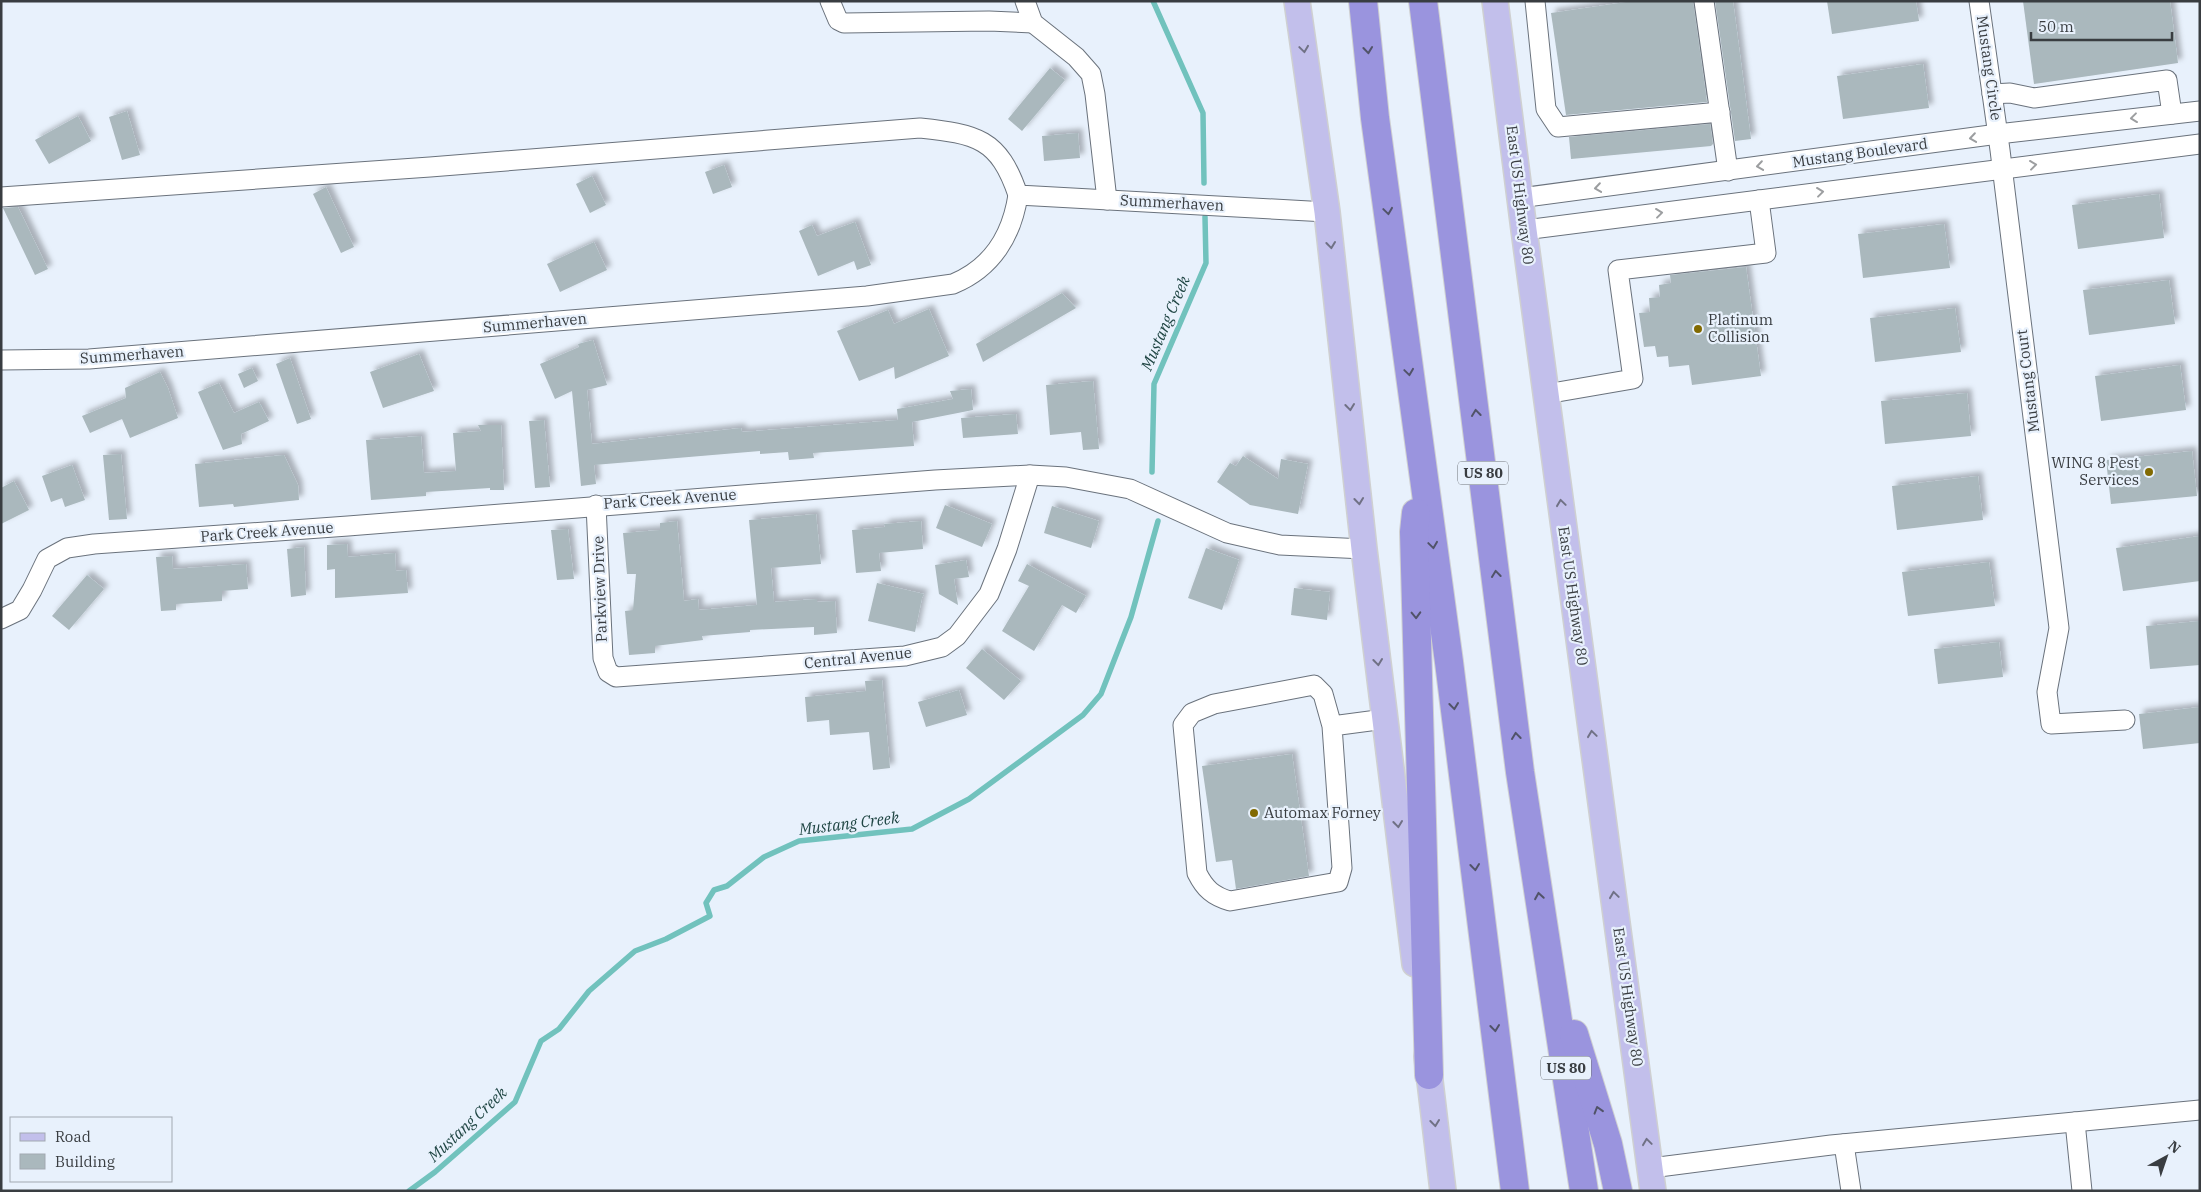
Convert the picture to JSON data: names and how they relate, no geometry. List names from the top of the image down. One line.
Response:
{"streets":{"highway":["US 80"],"main road":["East US Highway 80"],"street":["Mustang Circle","Mustang Boulevard","Summerhaven","Mustang Court","Park Creek Avenue","Parkview Drive","Central Avenue"]},"crossings":[["Mustang Circle","Mustang Boulevard"],["Mustang Circle","Mustang Court"],["Mustang Boulevard","East US Highway 80"],["Mustang Boulevard","Mustang Court"],["Park Creek Avenue","Parkview Drive"],["Park Creek Avenue","Central Avenue"],["Parkview Drive","Central Avenue"]],"water":["Mustang Creek"],"places":["Platinum Collision","WING 8 Pest Services","Automax Forney"],"legend":["Road","Building"],"scale_bar":"50 m","north":"top right"}
